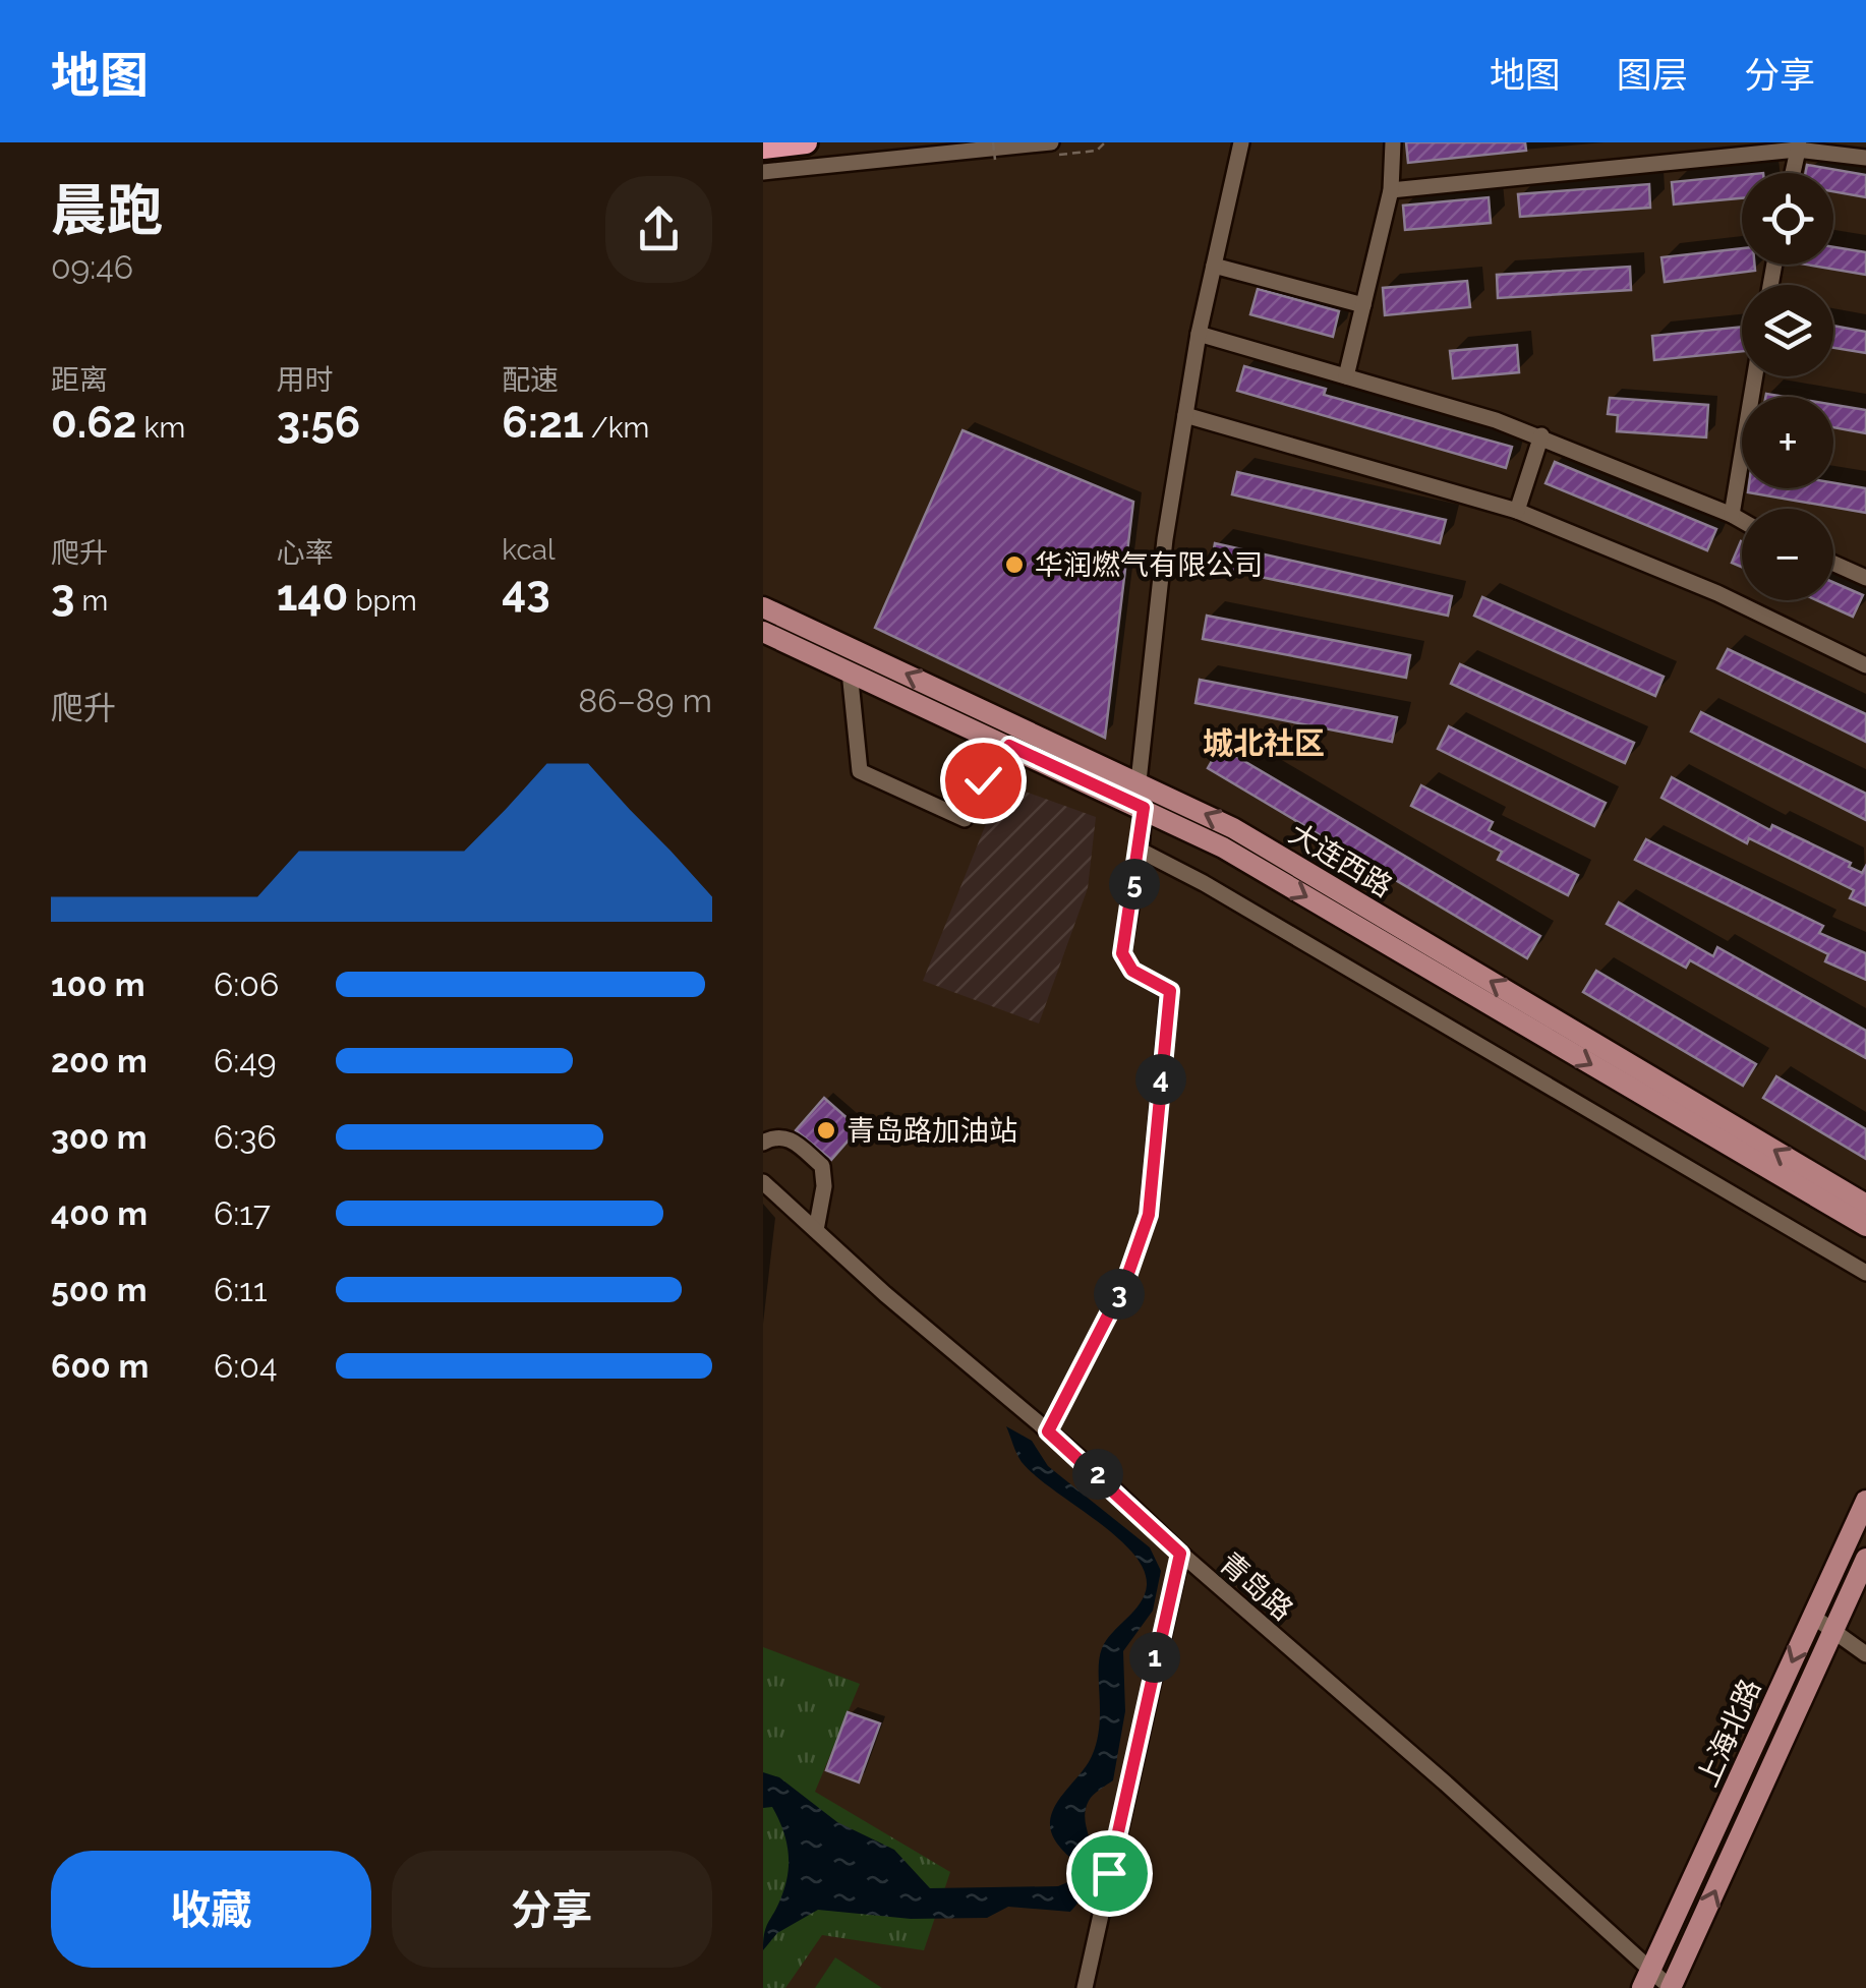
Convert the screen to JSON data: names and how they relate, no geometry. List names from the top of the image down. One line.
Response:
{"streets":{"main road":["大连西路","上海北路"],"street":["青岛路"]},"crossings":[["青岛路","上海北路"]],"districts":["城北社区"],"places":["华润燃气有限公司","青岛路加油站"],"page":{"header":"地图","nav":["地图","图层","分享"],"heading":["晨跑","09:46"],"map_buttons":["+","−"],"stats":[["距离","0.62 km"],["用时","3:56"],["配速","6:21 /km"],["爬升","3 m"],["心率","140 bpm"],["kcal","43"]],"chart":["爬升","86–89 m"],"pins":["5","4","3","2","1"],"list":[{"name":"100 m","note":"6:06"},{"name":"200 m","note":"6:49"},{"name":"300 m","note":"6:36"},{"name":"400 m","note":"6:17"},{"name":"500 m","note":"6:11"},{"name":"600 m","note":"6:04"}],"buttons":["收藏","分享"]}}
